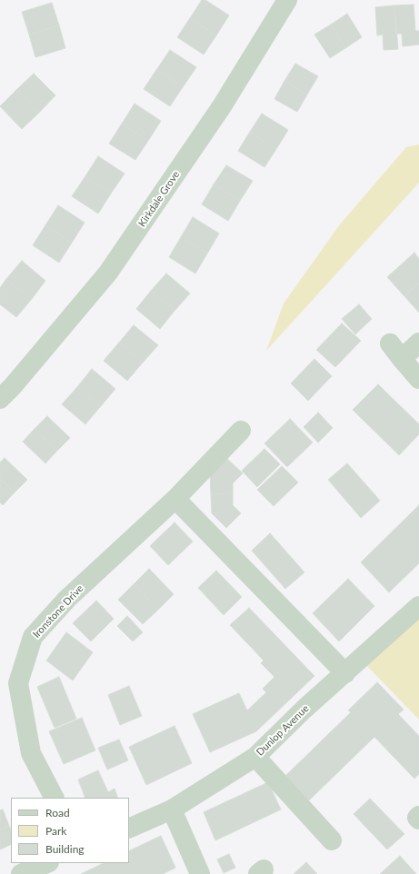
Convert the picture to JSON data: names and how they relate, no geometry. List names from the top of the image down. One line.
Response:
{"streets":{"street":["Kirkdale Grove","Ironstone Drive","Dunlop Avenue"]},"legend":["Road","Park","Building"]}
